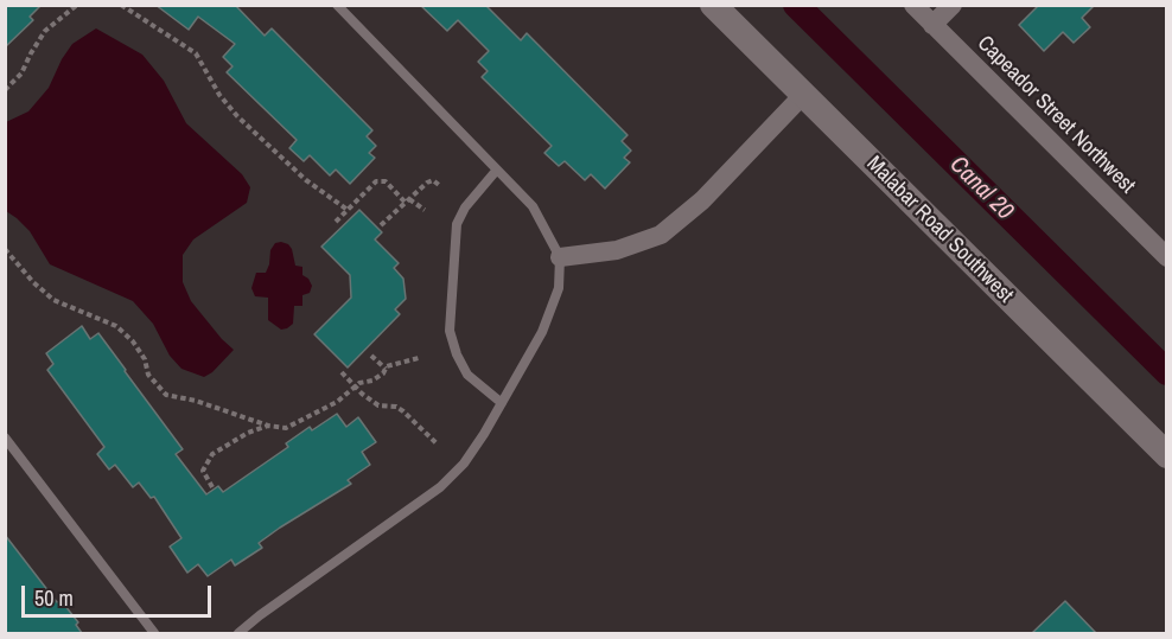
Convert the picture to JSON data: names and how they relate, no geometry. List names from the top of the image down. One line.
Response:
{"streets":{"main road":["Malabar Road Southwest"],"street":["Capeador Street Northwest"]},"water":["Canal 20"],"scale_bar":"50 m"}
